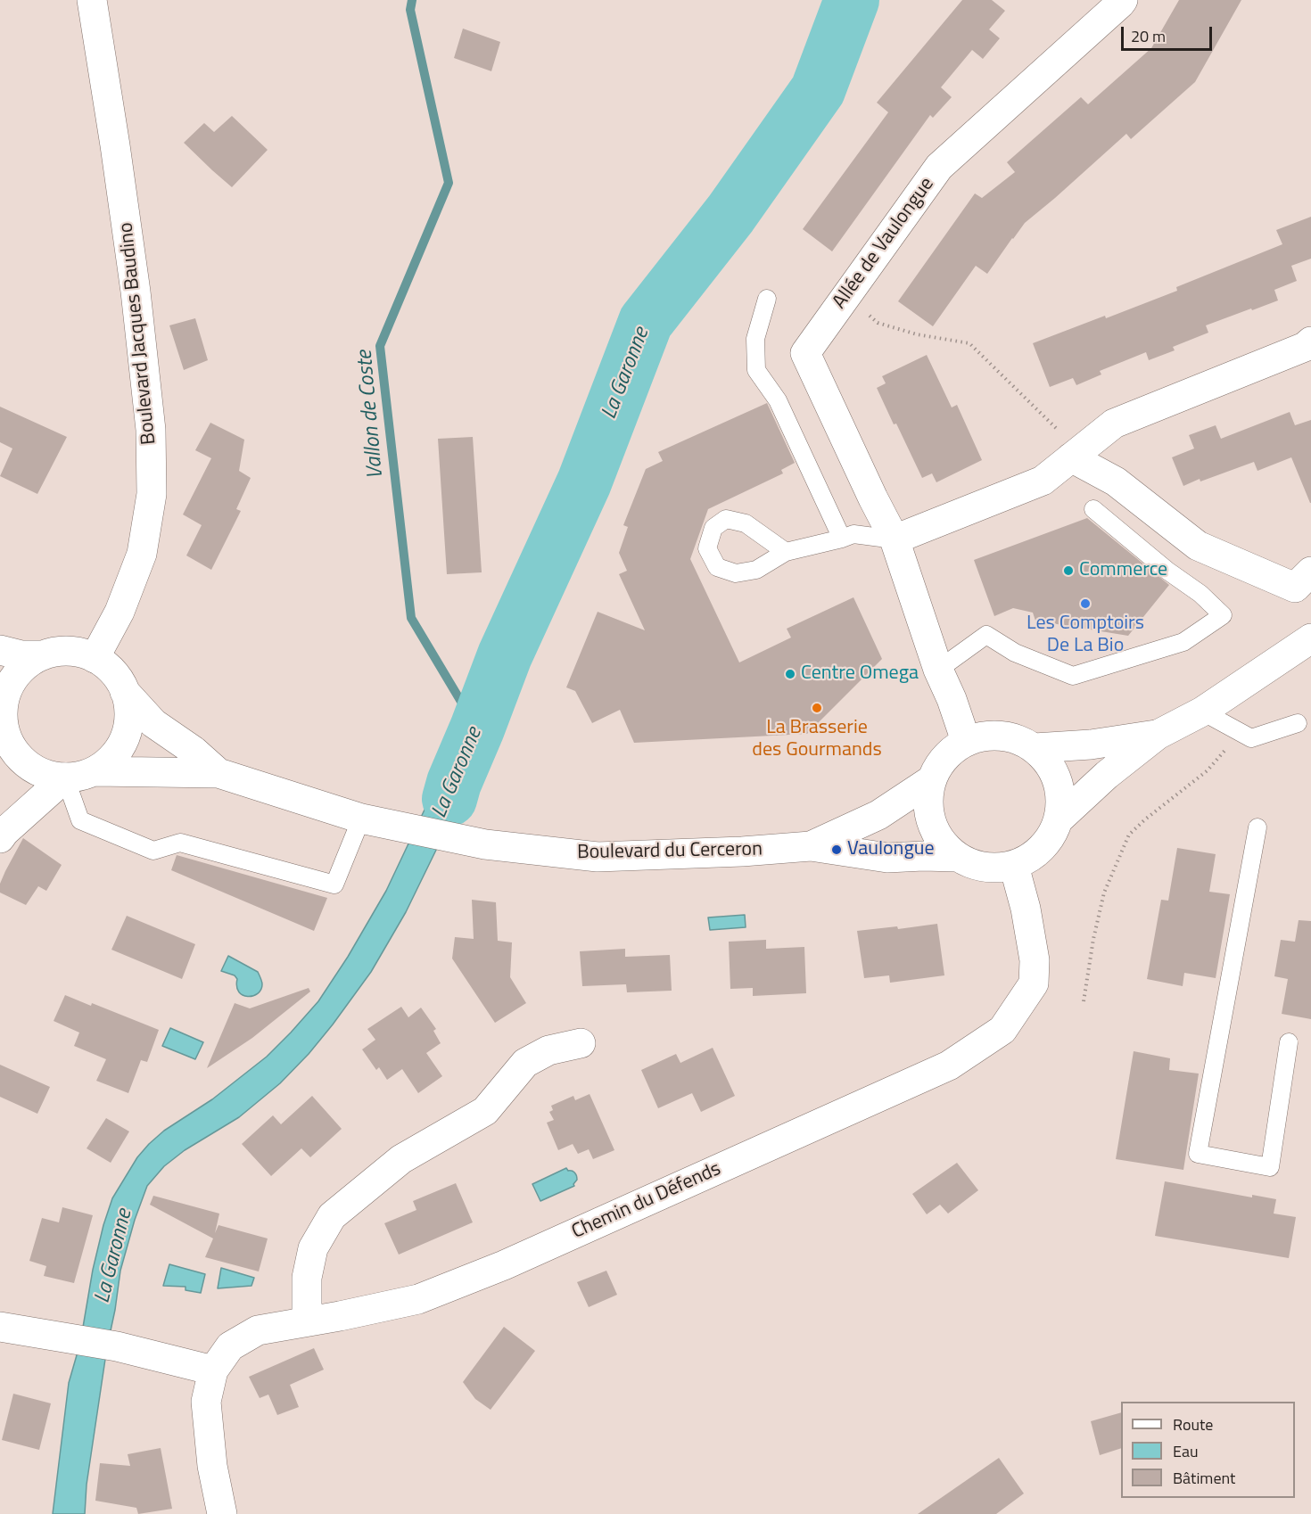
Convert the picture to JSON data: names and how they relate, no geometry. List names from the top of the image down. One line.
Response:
{"streets":{"street":["Allée de Vaulongue","Boulevard Jacques Baudino","Boulevard du Cerceron","Chemin du Défends"]},"crossings":[["Allée de Vaulongue","Boulevard du Cerceron"],["Allée de Vaulongue","Chemin du Défends"],["Boulevard Jacques Baudino","Boulevard du Cerceron"],["Boulevard du Cerceron","Chemin du Défends"]],"water":["La Garonne","Vallon de Coste"],"places":["Commerce","Les Comptoirs De La Bio","Centre Omega","La Brasserie des Gourmands","Vaulongue"],"legend":["Route","Eau","Bâtiment"],"scale_bar":"20 m"}
